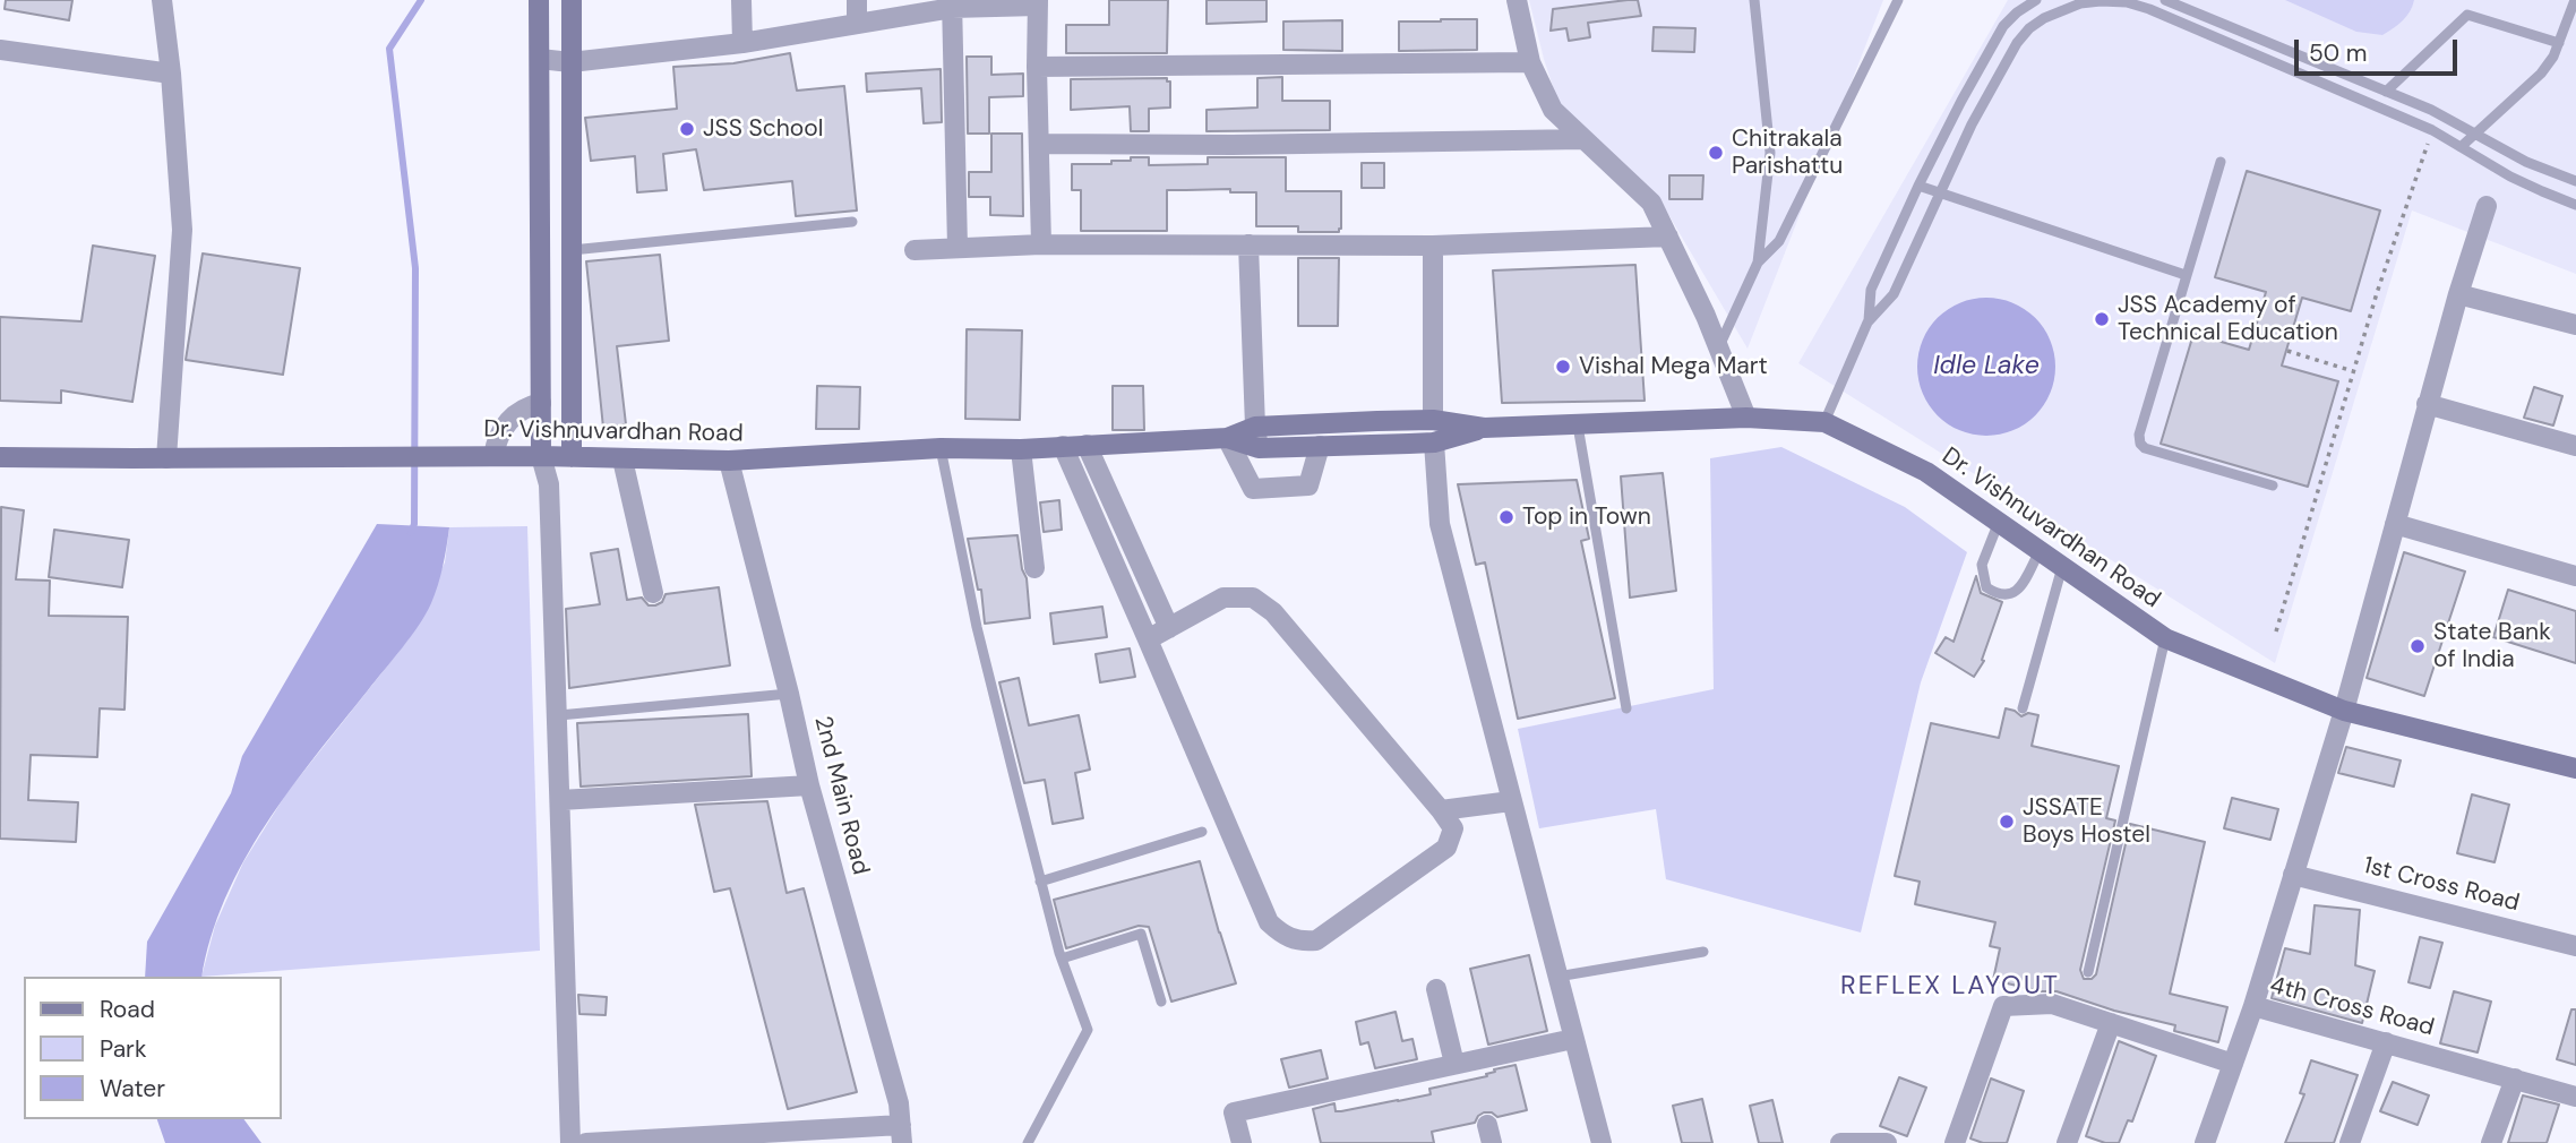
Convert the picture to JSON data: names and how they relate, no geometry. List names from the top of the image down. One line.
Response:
{"streets":{"main road":["Dr. Vishnuvardhan Road"],"street":["2nd Main Road","1st Cross Road","4th Cross Road"]},"crossings":[["Dr. Vishnuvardhan Road","2nd Main Road"]],"districts":["REFLEX LAYOUT"],"water":["Idle Lake"],"places":["JSS School","Chitrakala Parishattu","JSS Academy of Technical Education","Vishal Mega Mart","Top in Town","State Bank of India","JSSATE Boys Hostel"],"legend":["Road","Park","Water"],"scale_bar":"50 m"}
